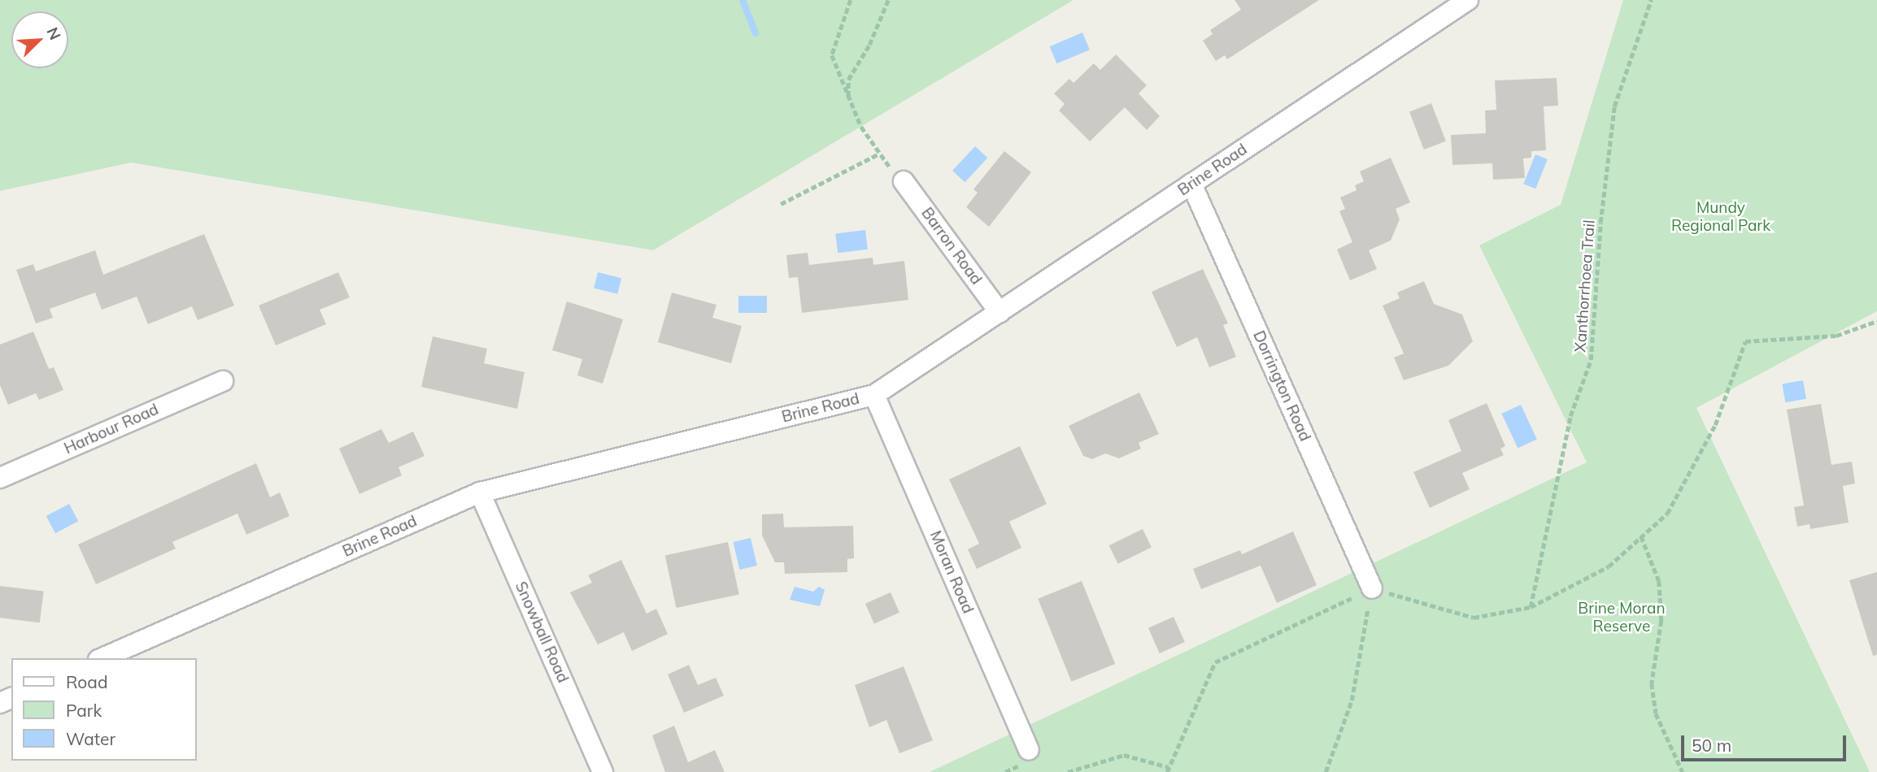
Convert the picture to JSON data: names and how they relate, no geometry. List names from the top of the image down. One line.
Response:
{"streets":{"street":["Brine Road","Barron Road","Dorrington Road","Harbour Road","Moran Road","Snowball Road"],"path":["Xanthorrhoea Trail"]},"crossings":[["Brine Road","Barron Road"],["Brine Road","Dorrington Road"],["Brine Road","Moran Road"],["Brine Road","Snowball Road"]],"parks":["Mundy Regional Park","Brine Moran Reserve"],"legend":["Road","Park","Water"],"scale_bar":"50 m","north":"top right"}
